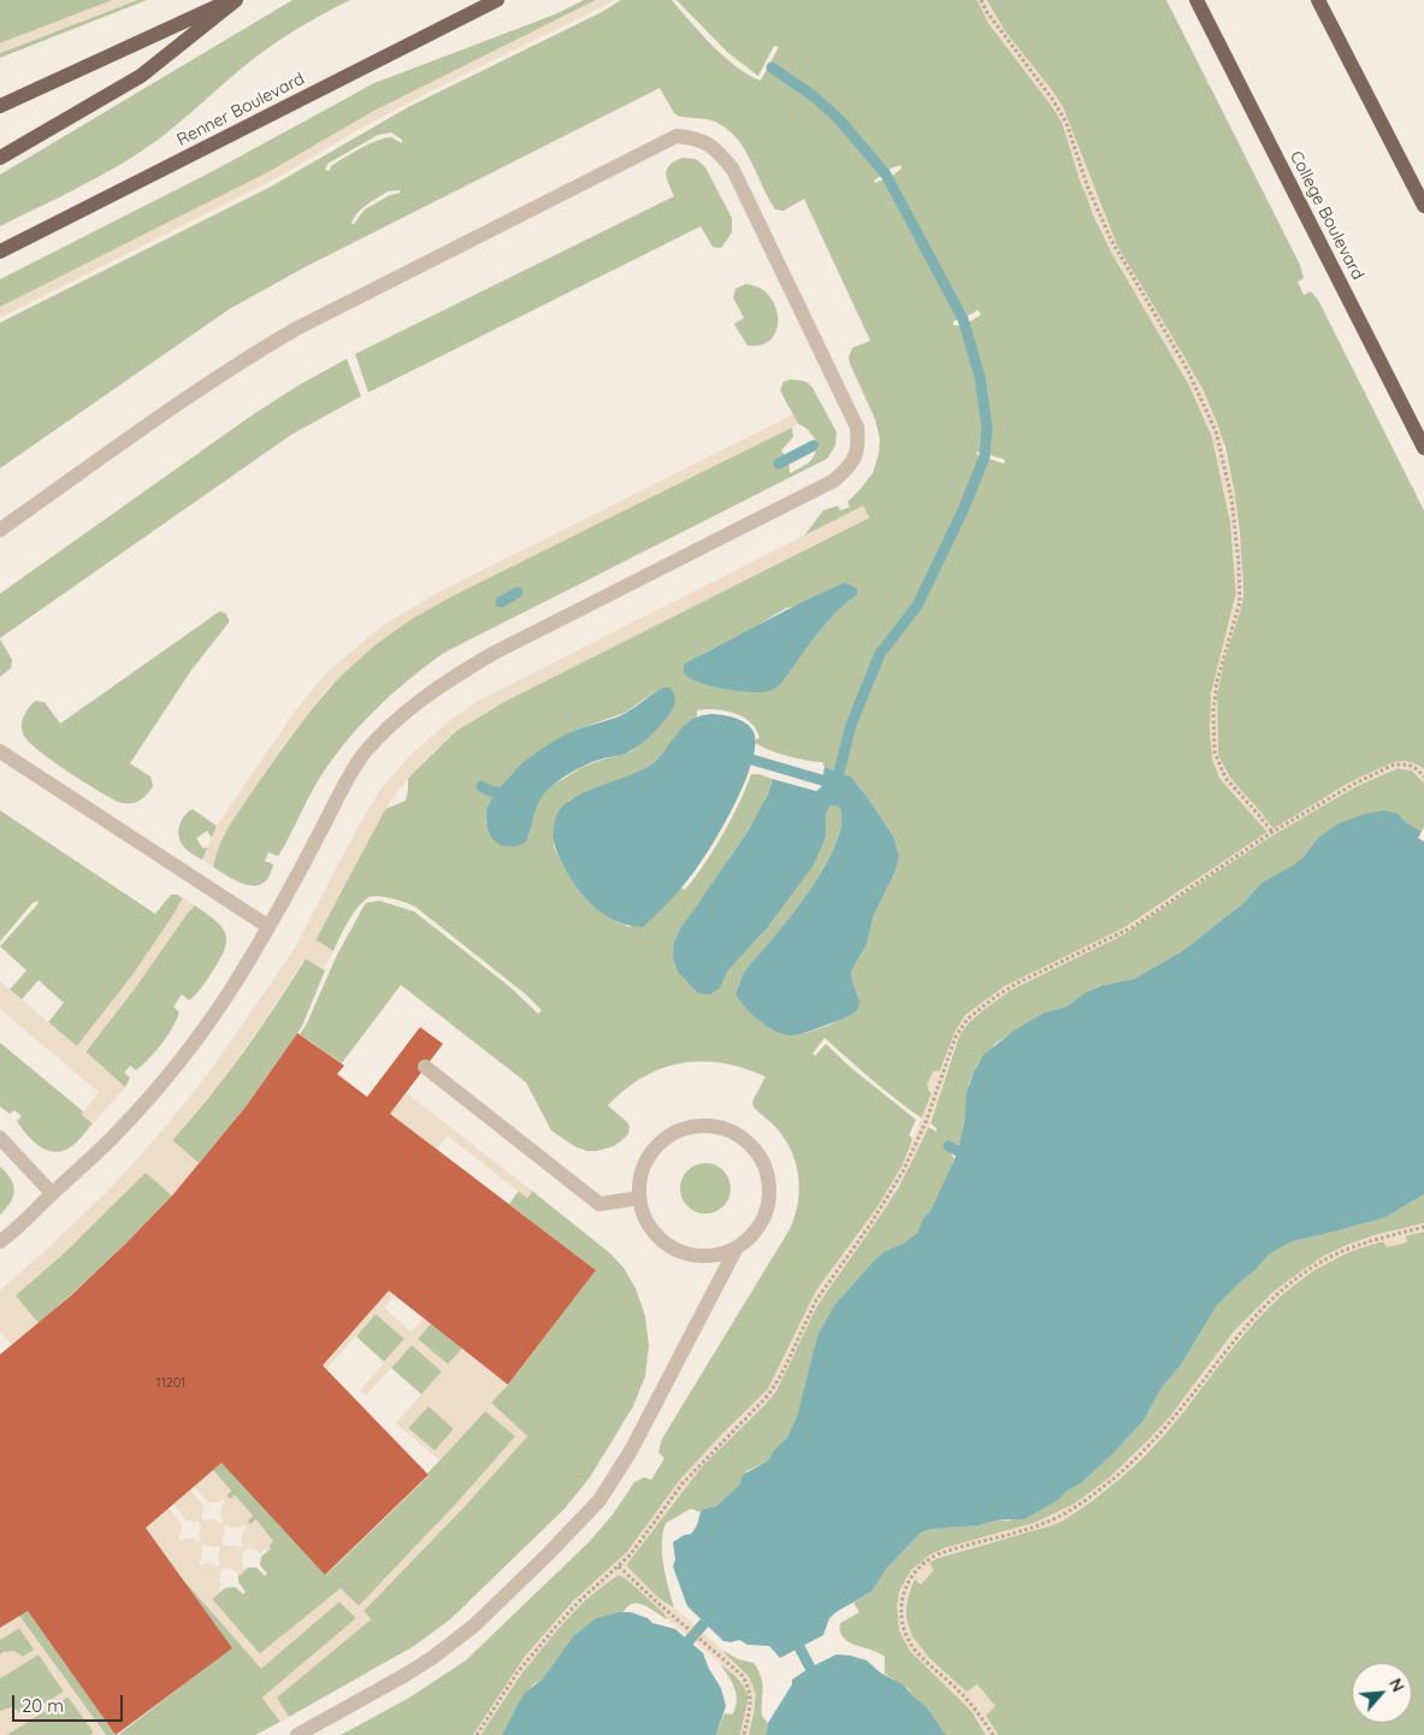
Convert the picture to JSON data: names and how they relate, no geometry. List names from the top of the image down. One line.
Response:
{"streets":{"main road":["Renner Boulevard","College Boulevard"]},"house_numbers":["11201"],"scale_bar":"20 m","north":"top right"}
